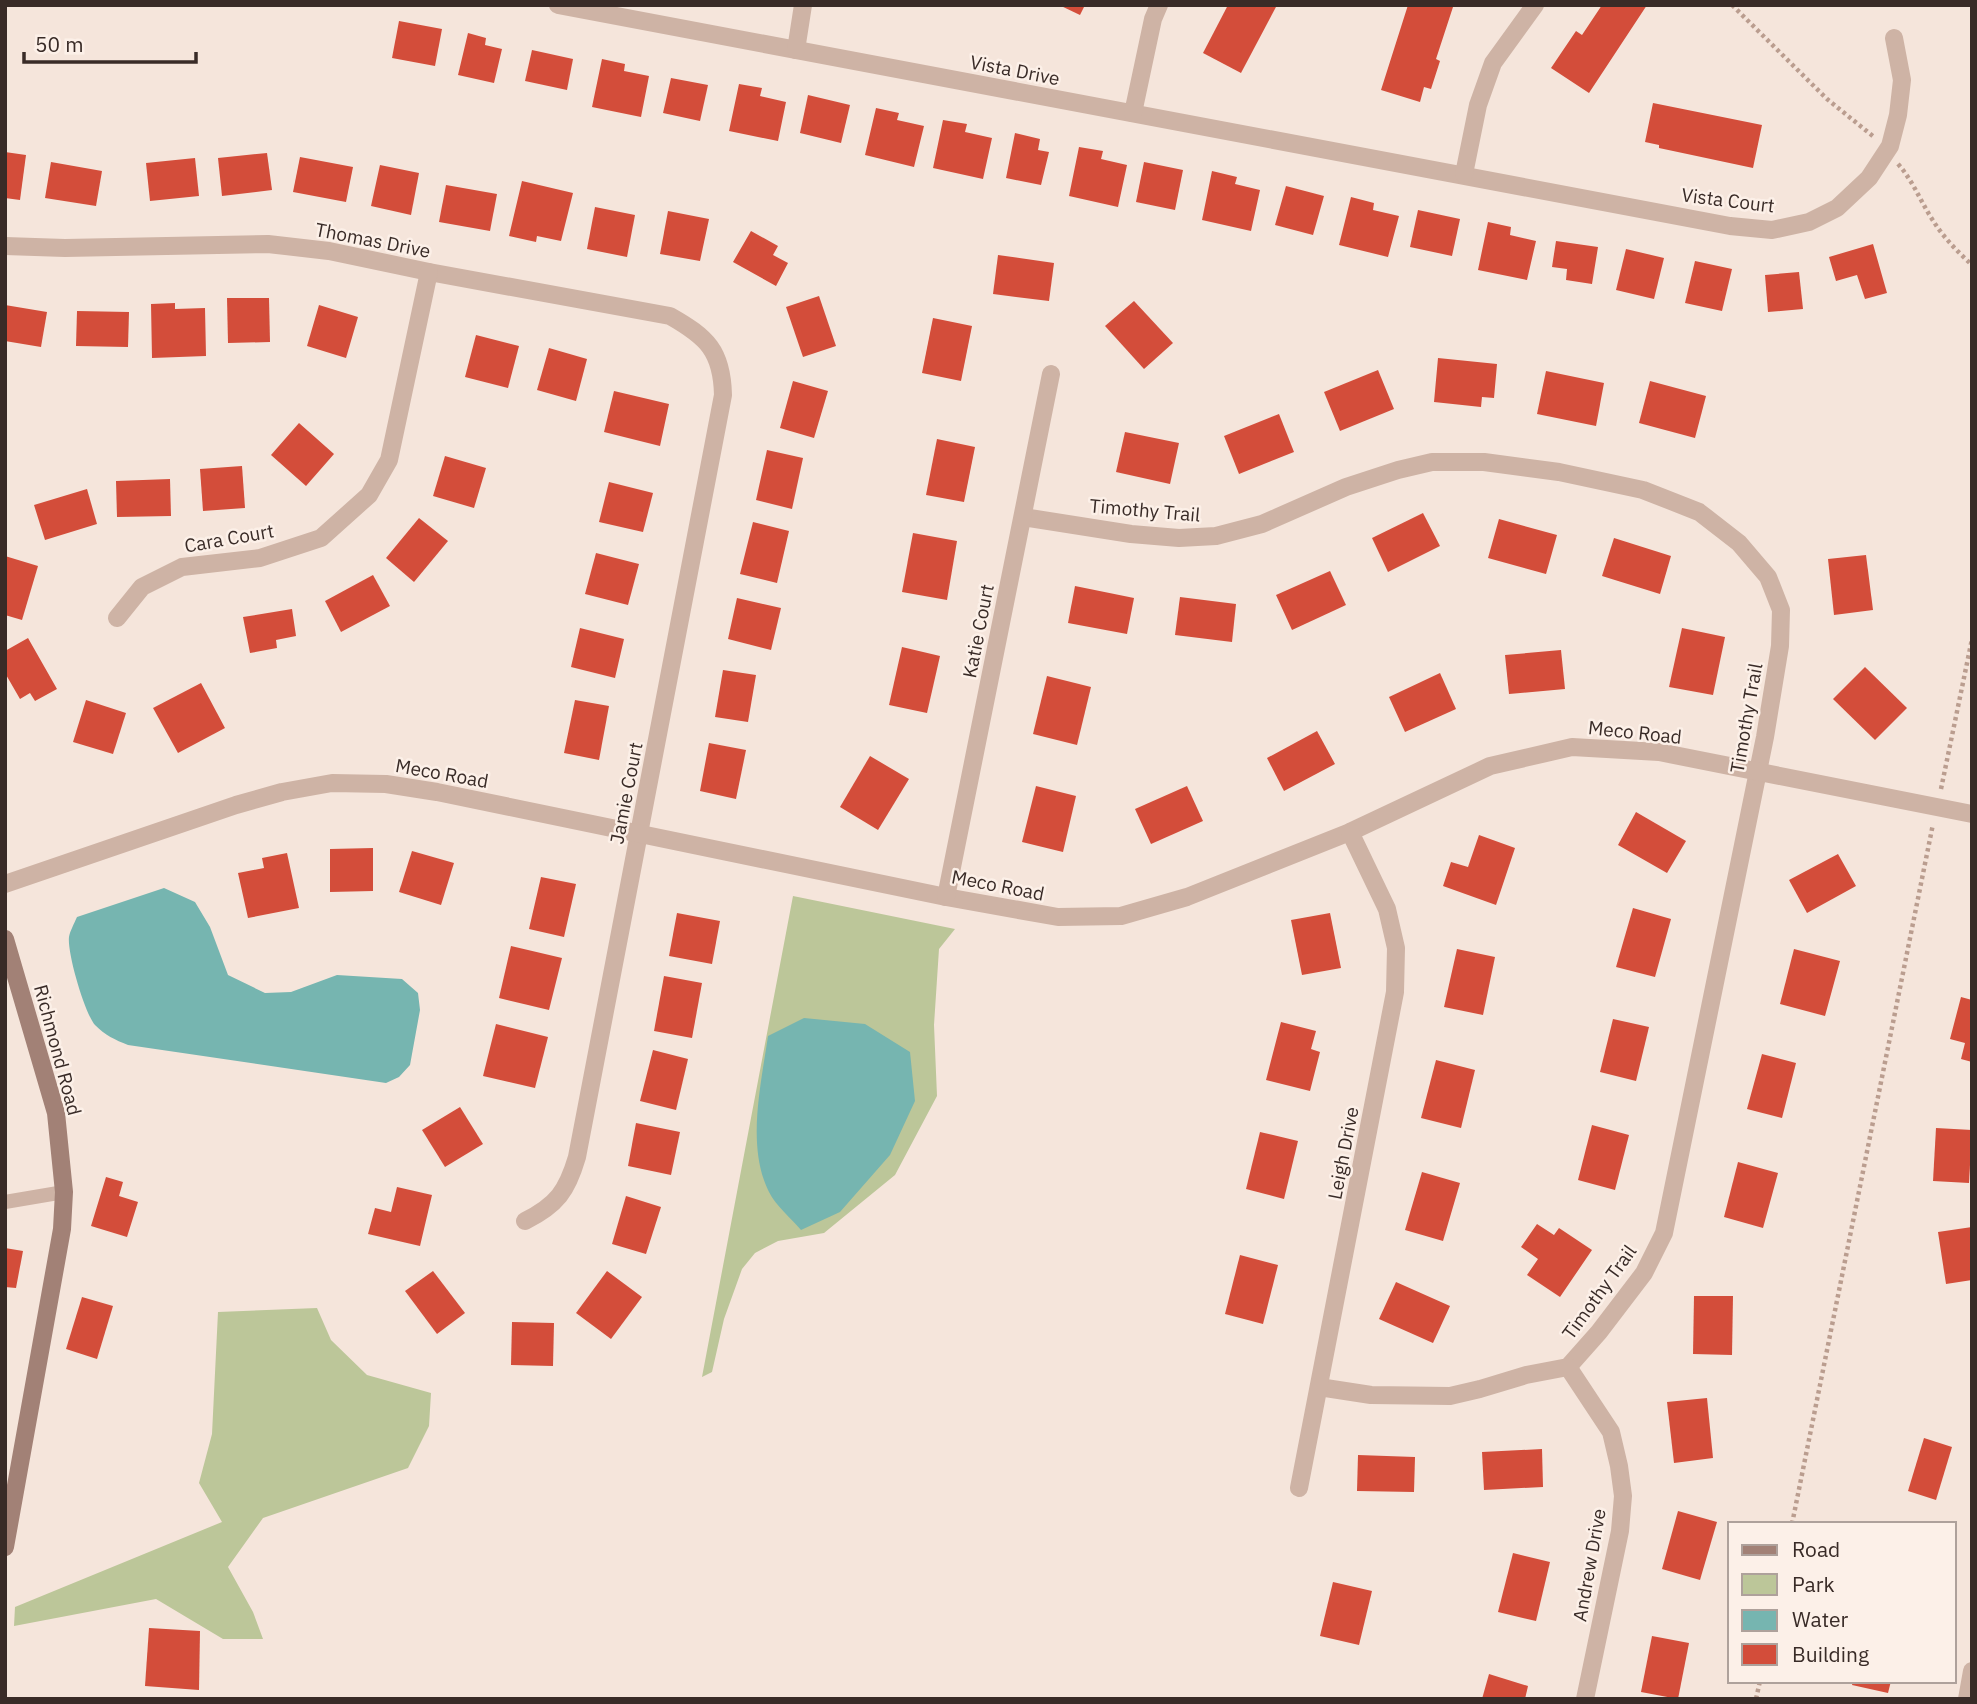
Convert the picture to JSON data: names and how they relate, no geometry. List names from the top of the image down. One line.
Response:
{"streets":{"street":["Vista Drive","Vista Court","Thomas Drive","Timothy Trail","Cara Court","Katie Court","Meco Road","Jamie Court","Richmond Road","Leigh Drive","Andrew Drive"]},"crossings":[["Vista Drive","Vista Court"],["Thomas Drive","Cara Court"],["Thomas Drive","Jamie Court"],["Timothy Trail","Katie Court"],["Timothy Trail","Meco Road"],["Timothy Trail","Leigh Drive"],["Timothy Trail","Andrew Drive"],["Katie Court","Meco Road"],["Meco Road","Jamie Court"],["Meco Road","Leigh Drive"]],"legend":["Road","Park","Water","Building"],"scale_bar":"50 m"}
